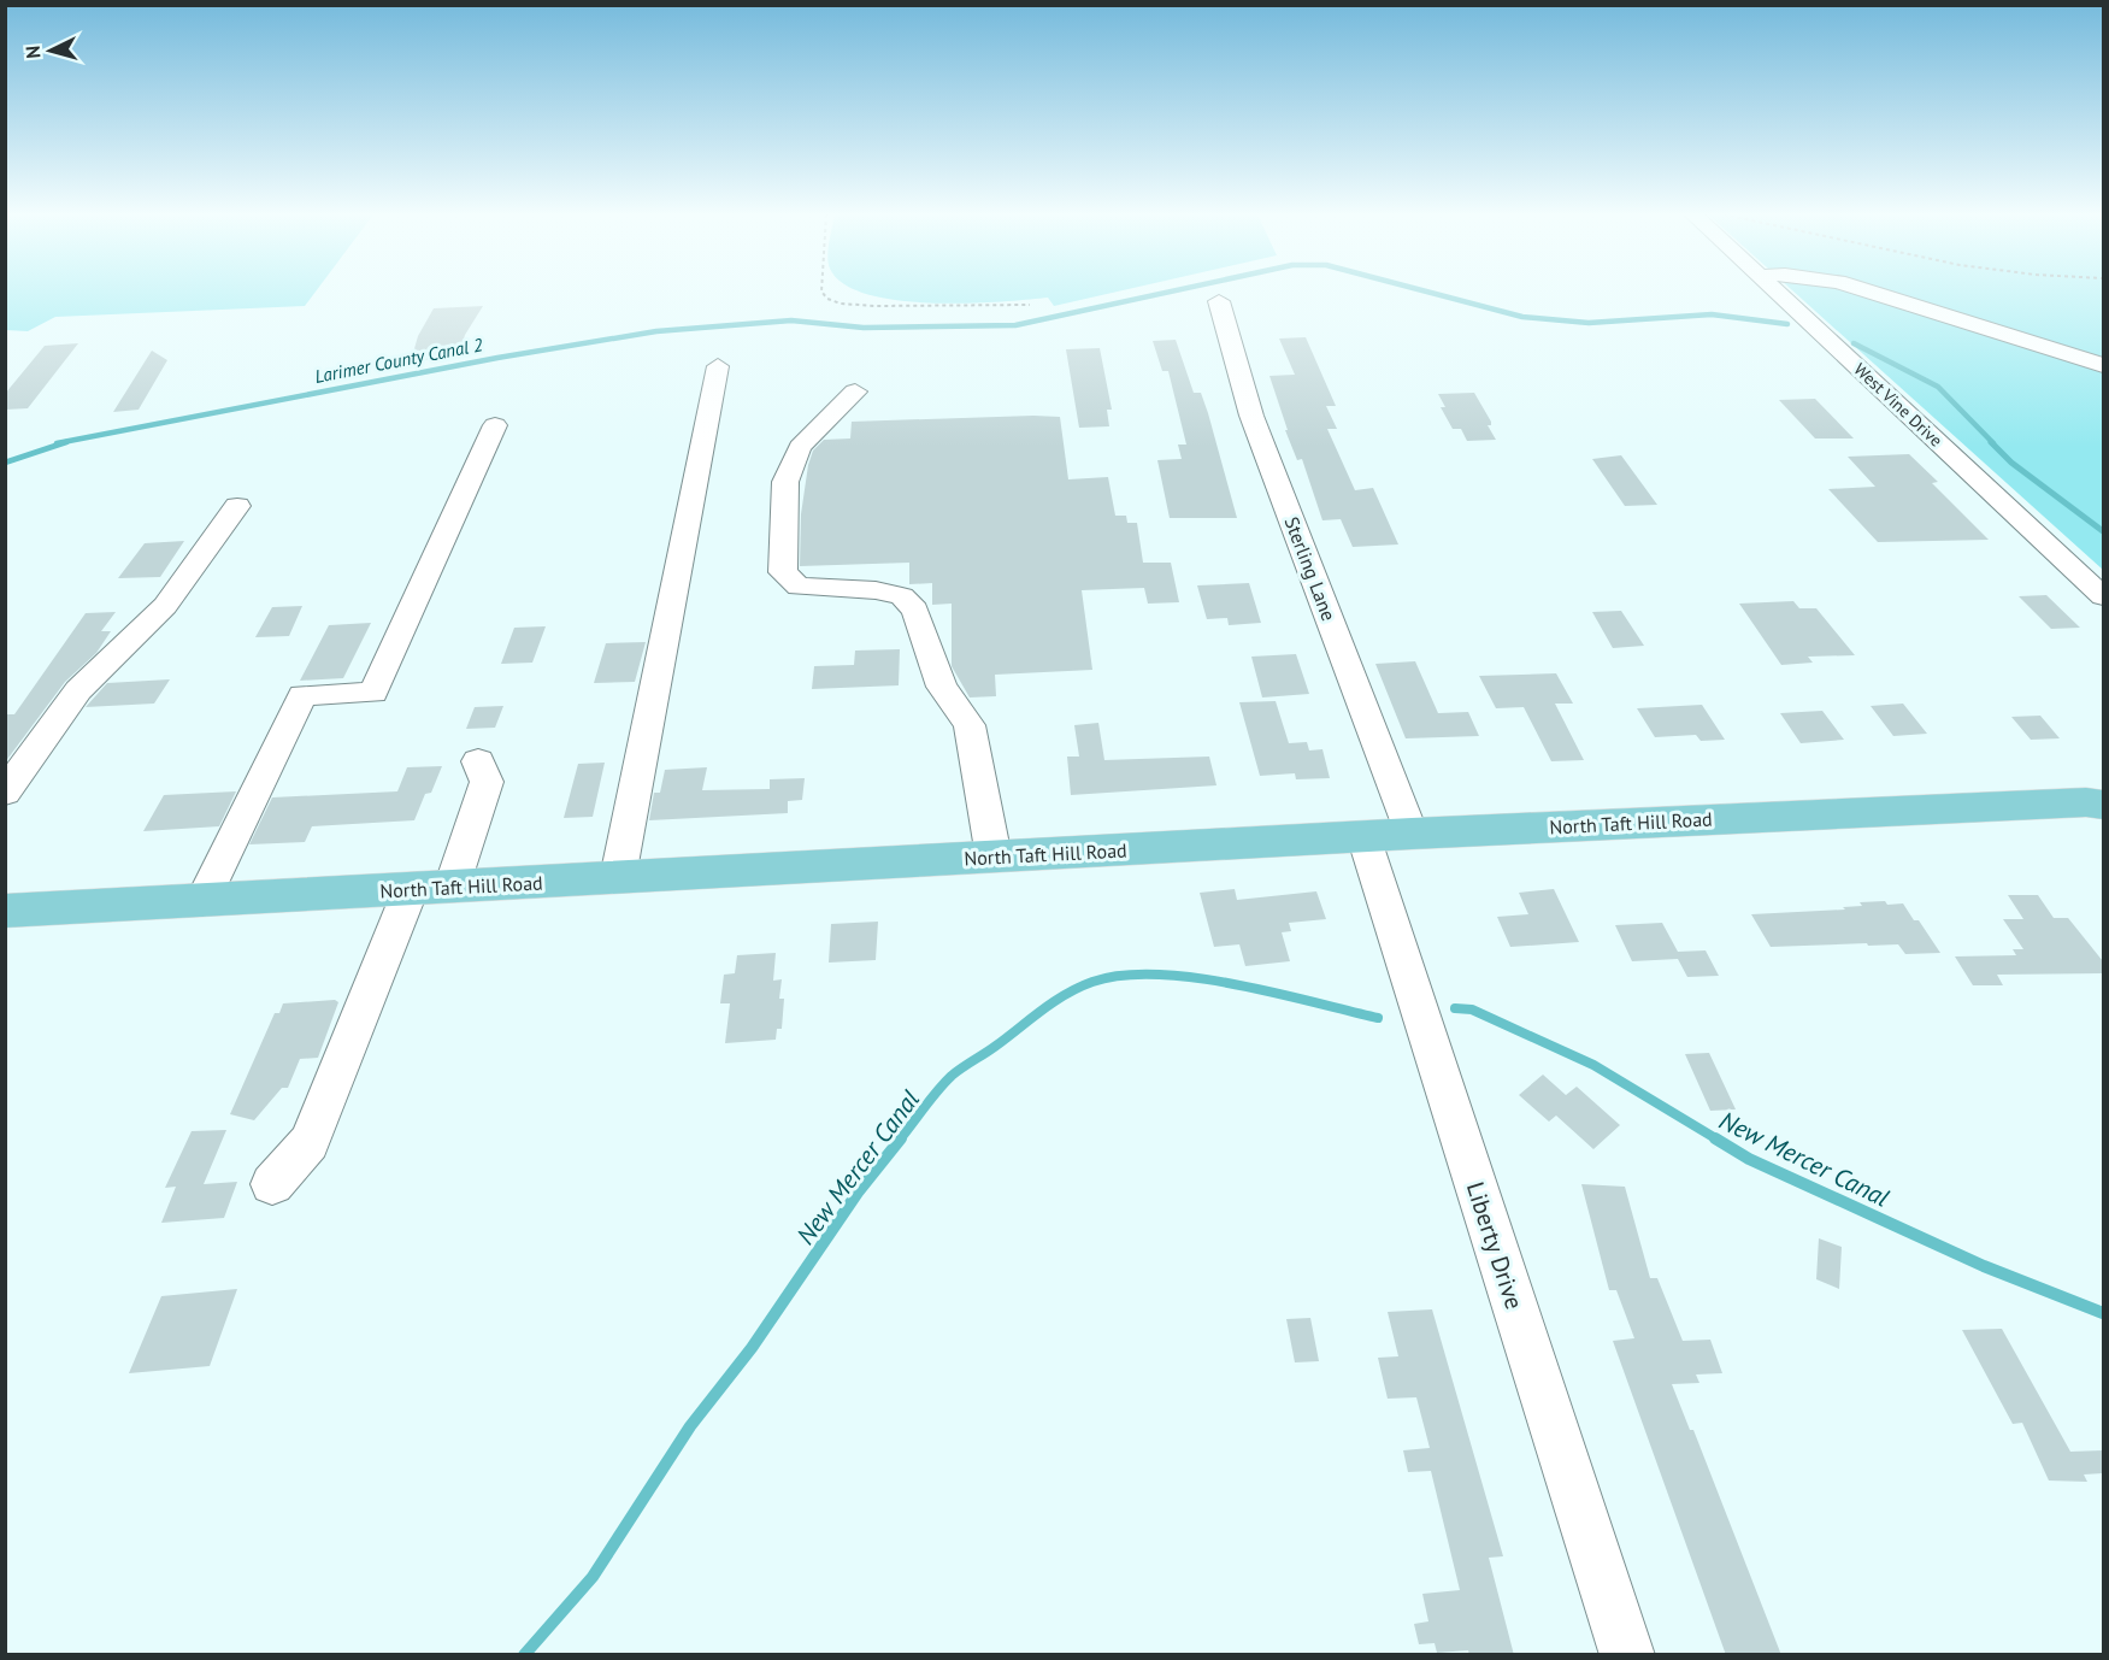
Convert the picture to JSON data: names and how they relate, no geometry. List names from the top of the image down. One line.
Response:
{"streets":{"main road":["North Taft Hill Road"],"street":["West Vine Drive","Sterling Lane","Liberty Drive"]},"crossings":[["Sterling Lane","North Taft Hill Road"],["North Taft Hill Road","Liberty Drive"]],"water":["Larimer County Canal 2","New Mercer Canal"],"north":"left"}
